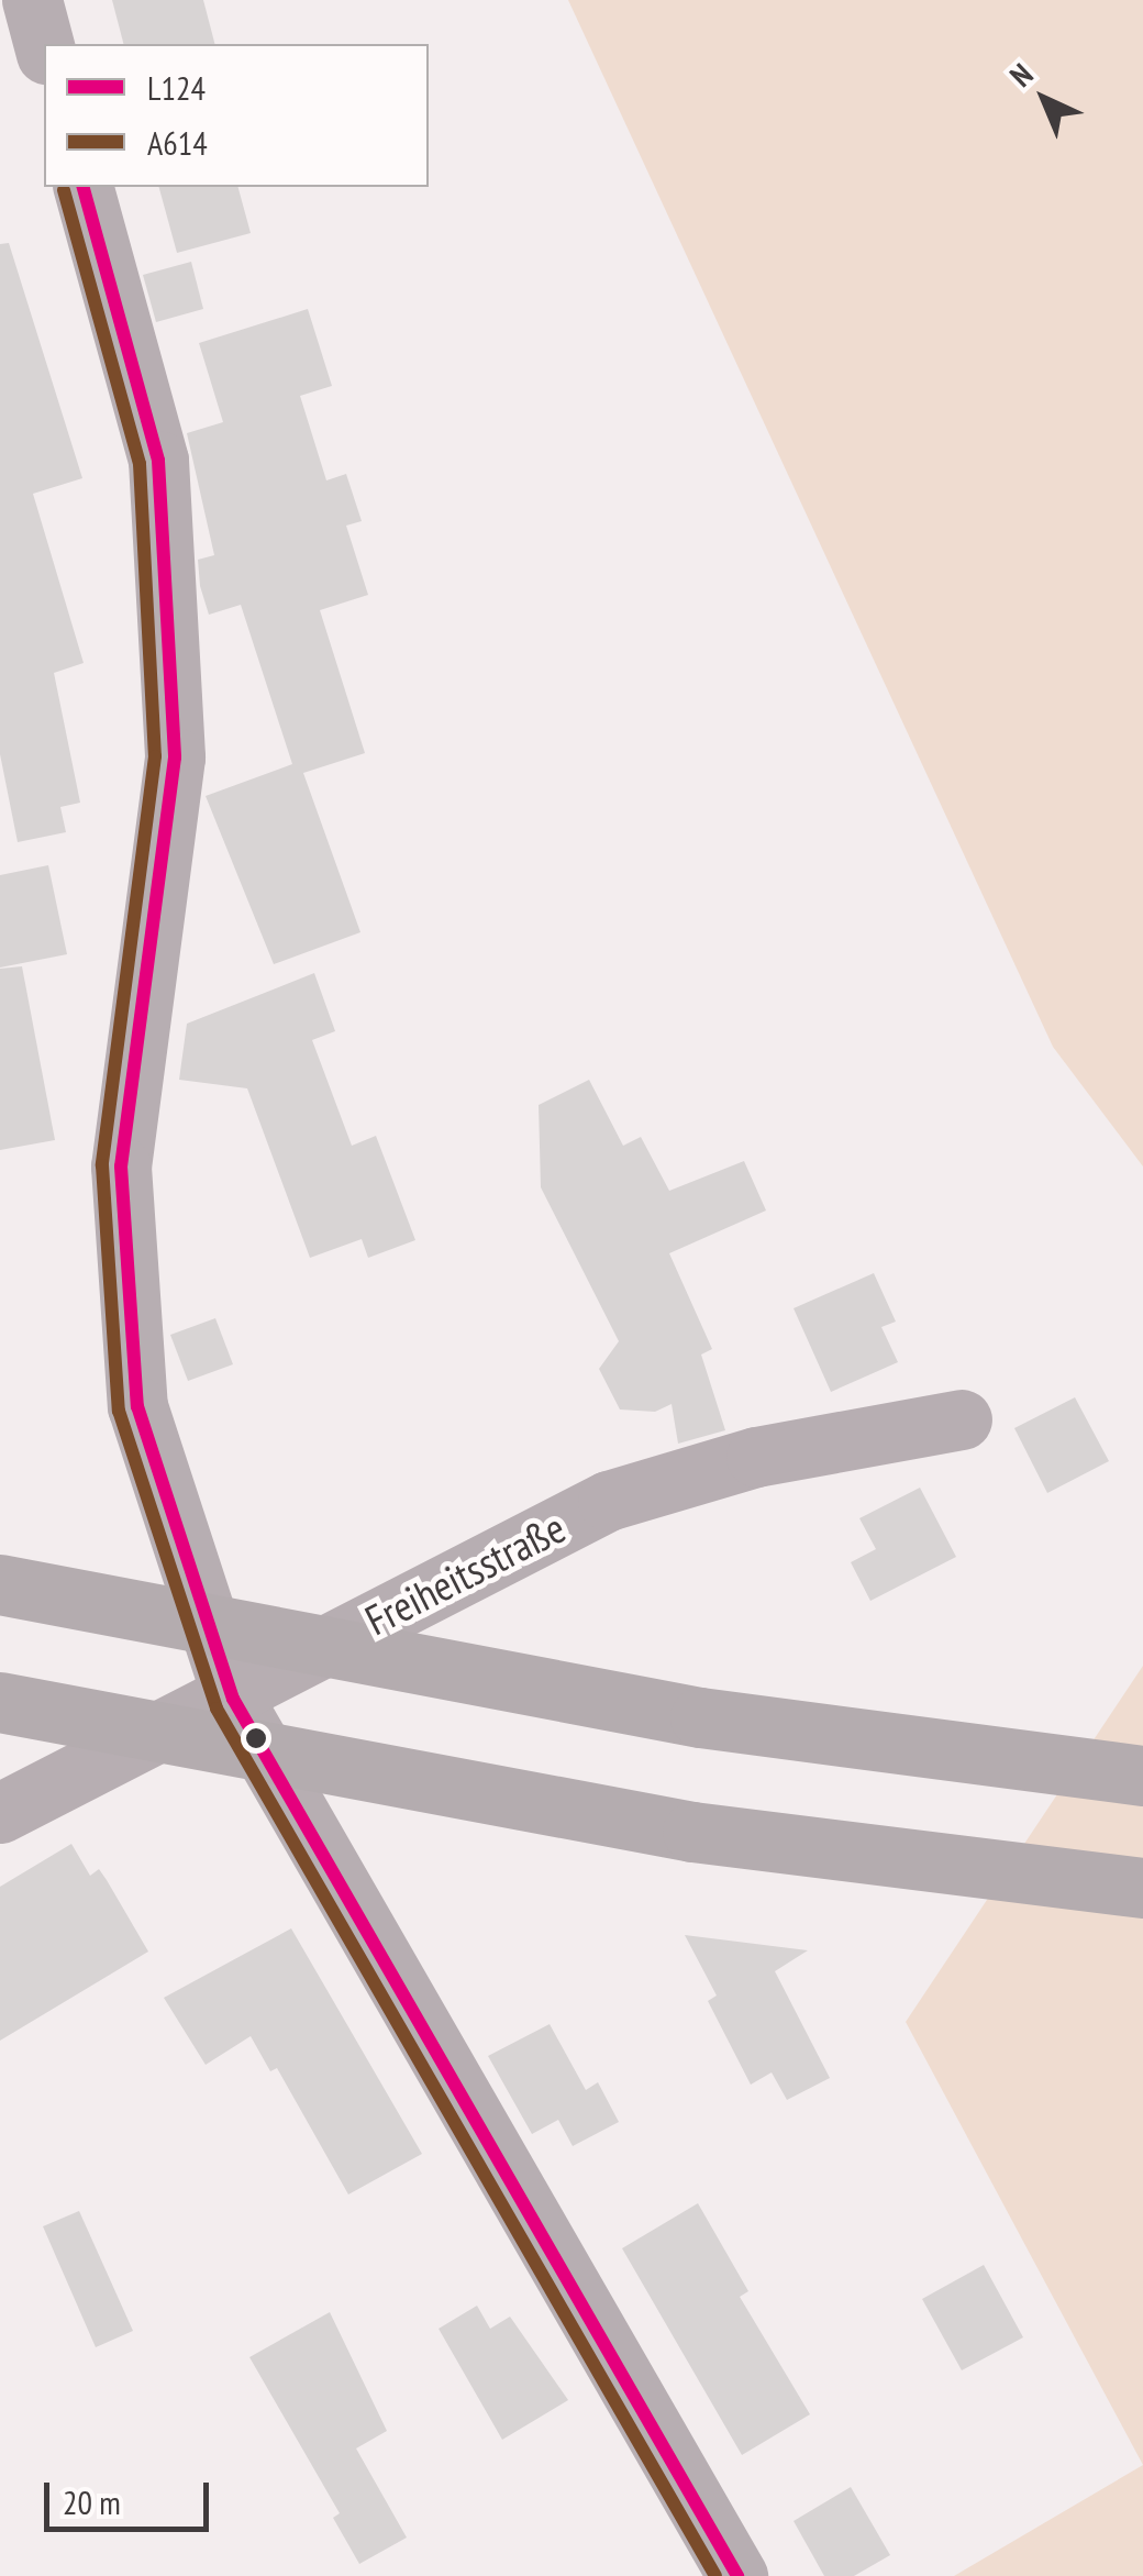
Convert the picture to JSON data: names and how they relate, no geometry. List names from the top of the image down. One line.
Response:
{"streets":{"street":["Freiheitsstraße"]},"lines":["transit line L124","transit line A614"],"legend":["L124","A614"],"scale_bar":"20 m","north":"top left"}
